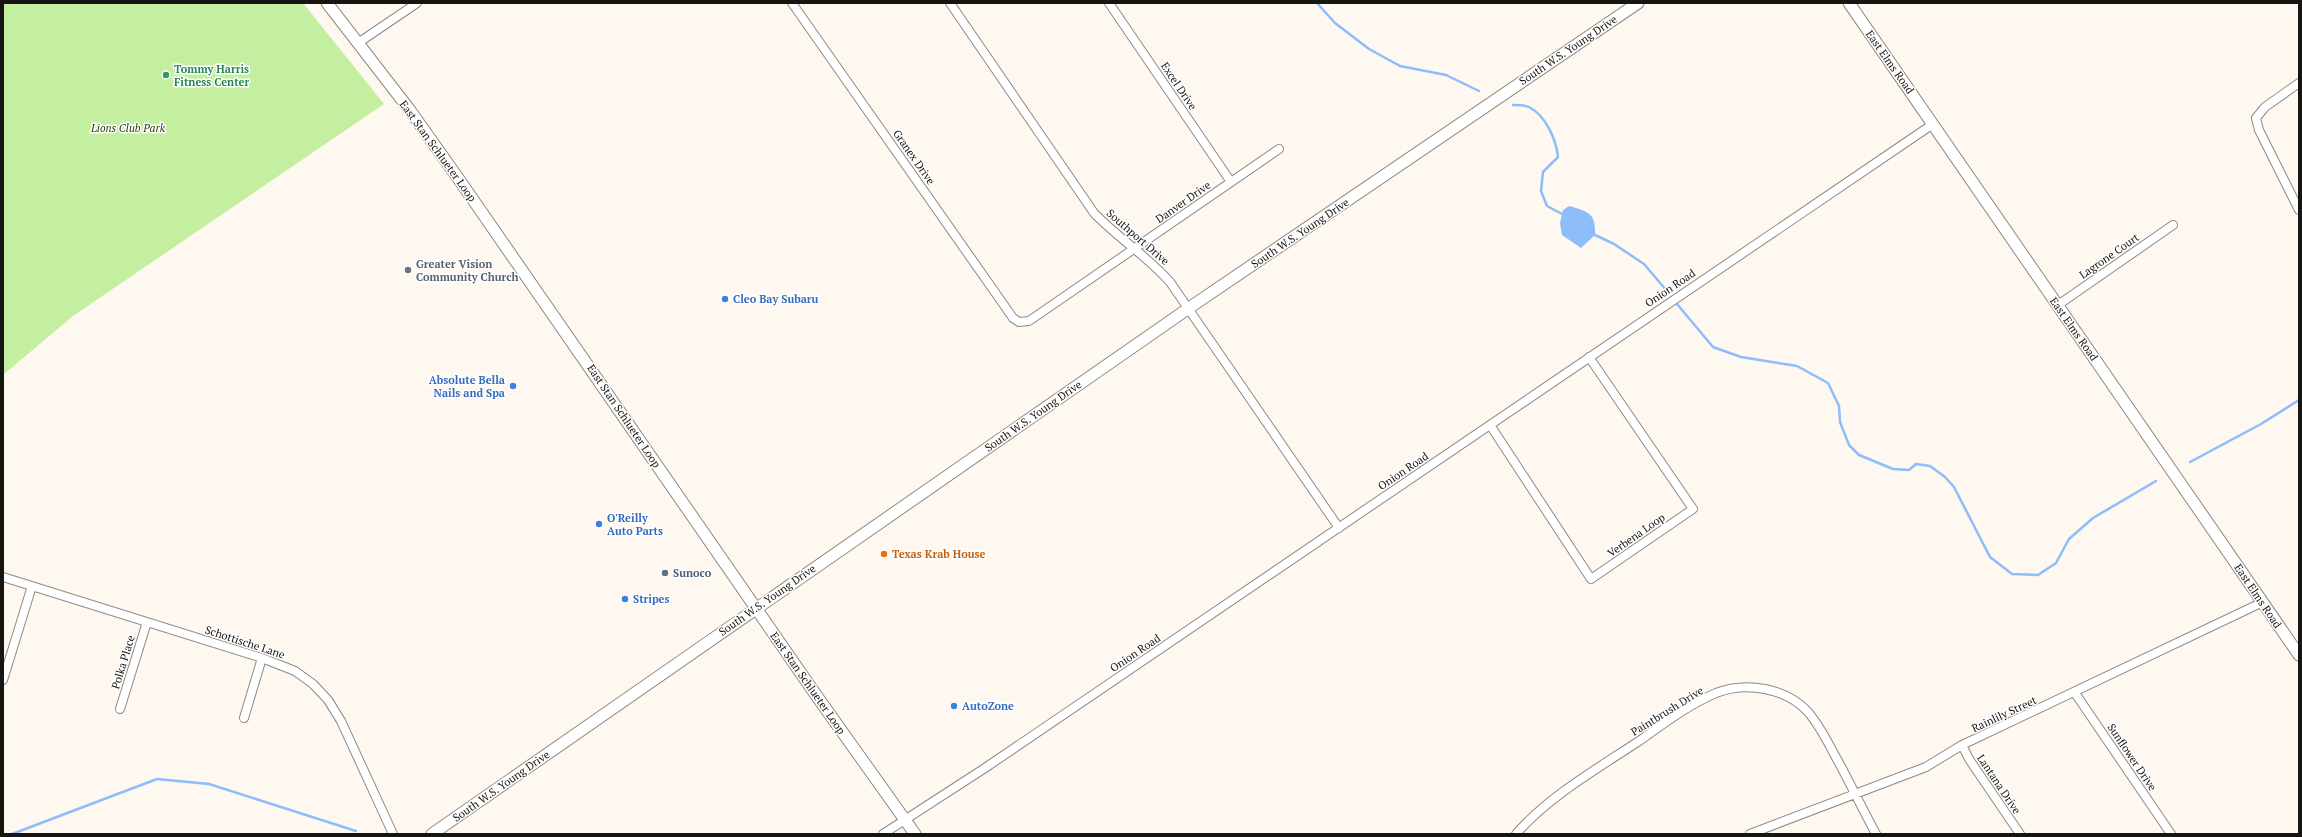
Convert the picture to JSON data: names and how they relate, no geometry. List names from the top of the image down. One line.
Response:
{"streets":{"main road":["South W.S. Young Drive","East Elms Road","East Stan Schlueter Loop"],"street":["Excel Drive","Granex Drive","Danver Drive","Southport Drive","Lagrone Court","Onion Road","Verbena Loop","Schottische Lane","Polka Place","Paintbrush Drive","Rainlily Street","Sunflower Drive","Lantana Drive"]},"crossings":[["South W.S. Young Drive","East Stan Schlueter Loop"],["South W.S. Young Drive","Southport Drive"],["East Elms Road","Lagrone Court"],["East Elms Road","Onion Road"],["East Elms Road","Rainlily Street"],["Excel Drive","Danver Drive"],["East Stan Schlueter Loop","Onion Road"],["Granex Drive","Danver Drive"],["Danver Drive","Southport Drive"],["Southport Drive","Onion Road"],["Onion Road","Verbena Loop"],["Schottische Lane","Polka Place"],["Paintbrush Drive","Rainlily Street"],["Rainlily Street","Sunflower Drive"],["Rainlily Street","Lantana Drive"]],"parks":["Lions Club Park"],"places":["Tommy Harris Fitness Center","Greater Vision Community Church","Cleo Bay Subaru","Absolute Bella Nails and Spa","O'Reilly Auto Parts","Texas Krab House","Sunoco","Stripes","AutoZone"]}
